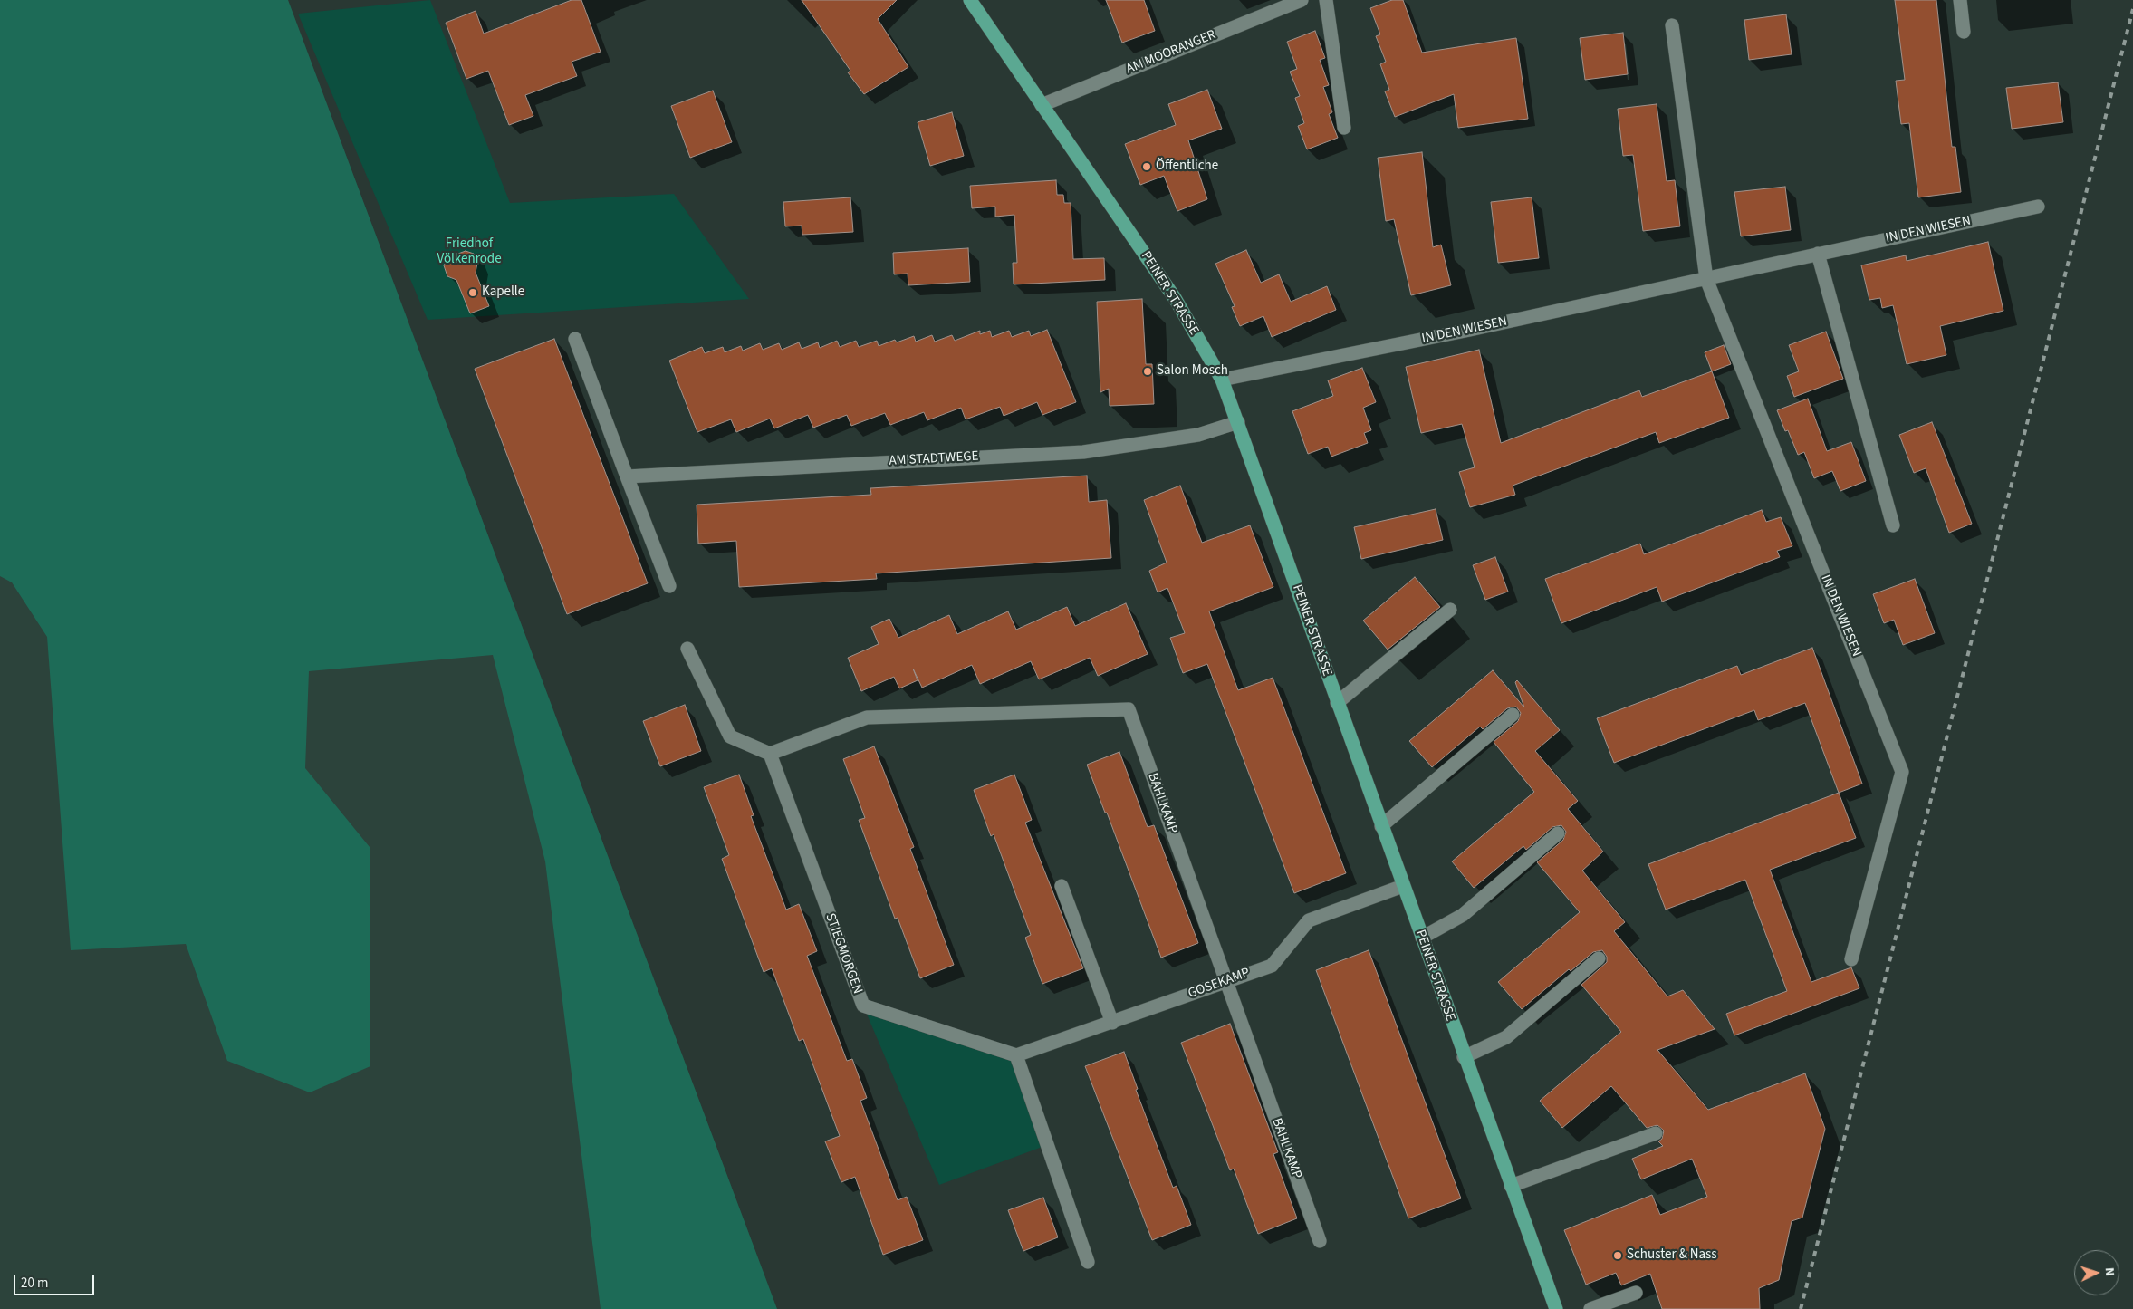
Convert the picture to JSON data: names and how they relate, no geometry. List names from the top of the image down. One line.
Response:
{"streets":{"main road":["PEINER STRASSE"],"street":["AM MOORANGER","IN DEN WIESEN","AM STADTWEGE","BAHLKAMP","STIEGMORGEN","GOSEKAMP"]},"crossings":[["AM MOORANGER","PEINER STRASSE"],["IN DEN WIESEN","PEINER STRASSE"],["PEINER STRASSE","AM STADTWEGE"],["PEINER STRASSE","GOSEKAMP"],["BAHLKAMP","STIEGMORGEN"],["BAHLKAMP","GOSEKAMP"],["STIEGMORGEN","GOSEKAMP"]],"parks":["Friedhof Völkenrode"],"places":["Öffentliche","Kapelle","Salon Mosch","Schuster & Nass"],"scale_bar":"20 m","north":"right"}
